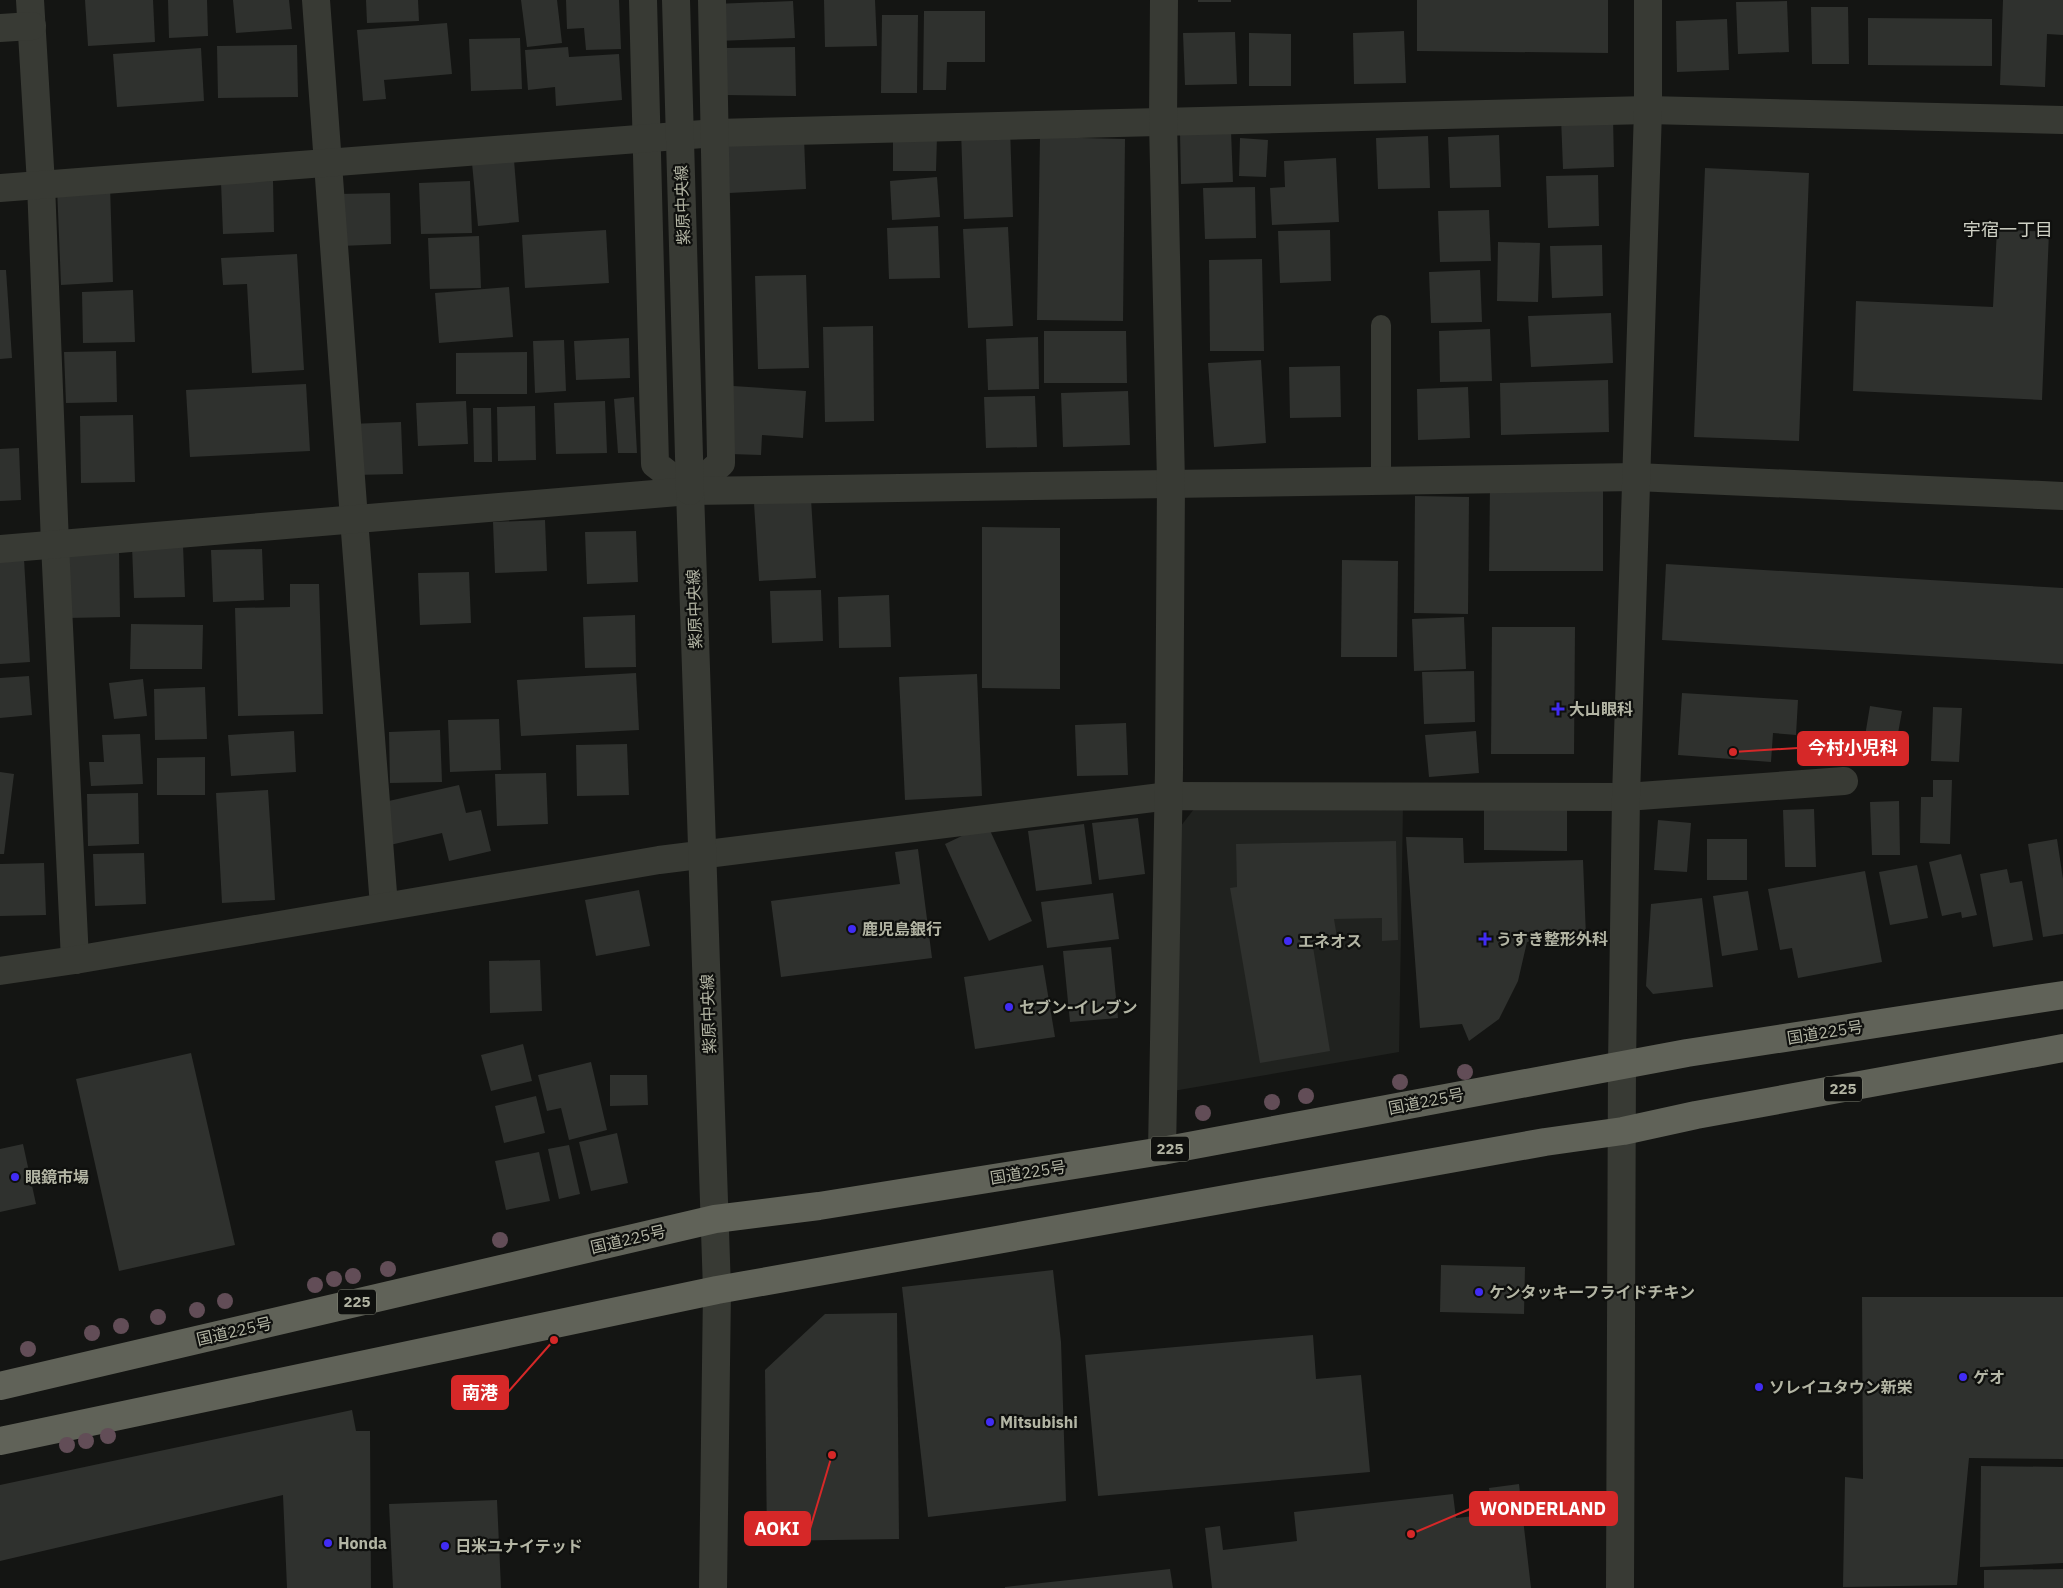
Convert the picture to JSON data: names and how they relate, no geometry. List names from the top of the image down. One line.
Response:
{"streets":{"highway":["国道225号","225"],"street":["紫原中央線"]},"crossings":[["紫原中央線","国道225号"],["紫原中央線","225"]],"districts":["宇宿一丁目"],"places":{"health":["大山眼科","うすき整形外科"],"other":["今村小児科","鹿児島銀行","エネオス","セブン-イレブン","眼鏡市場","ケンタッキーフライドチキン","南港","ゲオ","ソレイユタウン新栄","Mitsubishi","AOKI","WONDERLAND","Honda","日米ユナイテッド"]}}
